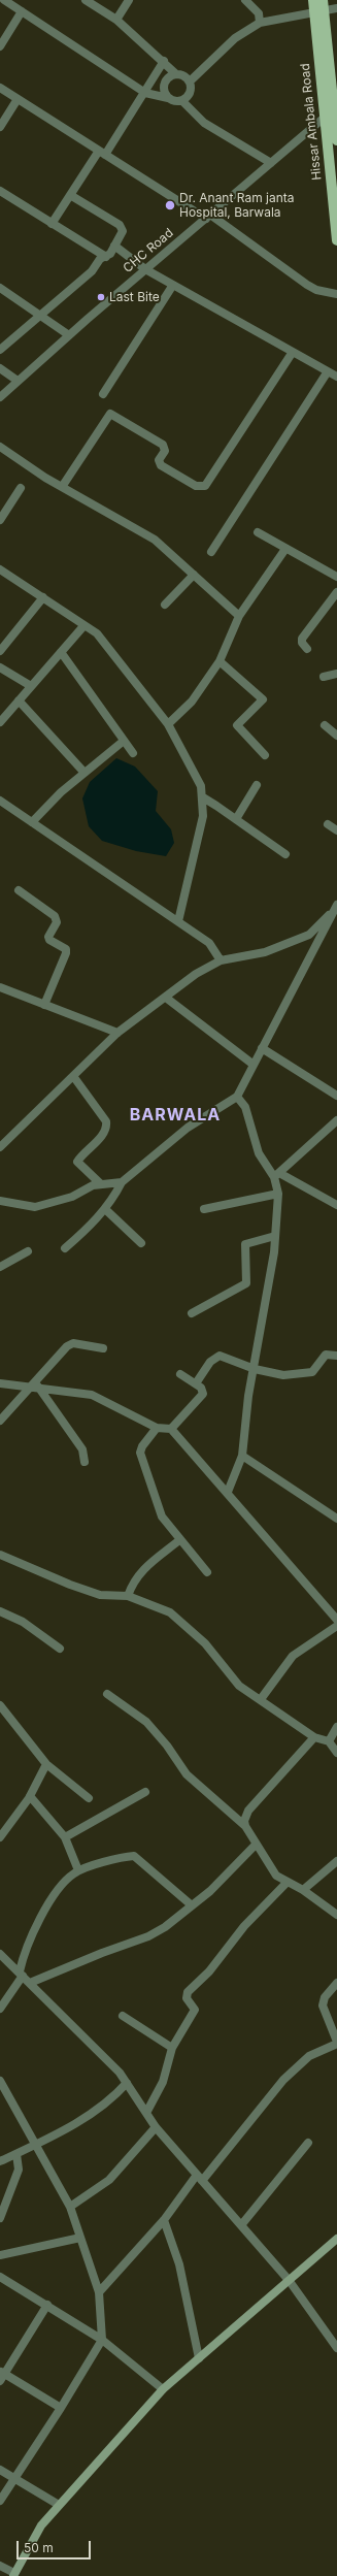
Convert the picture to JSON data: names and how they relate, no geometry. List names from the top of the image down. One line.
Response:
{"streets":{"main road":["Hissar Ambala Road"],"street":["CHC Road"]},"crossings":[["Hissar Ambala Road","CHC Road"]],"districts":["BARWALA"],"places":["Dr. Anant Ram janta Hospital, Barwala","Last Bite"],"scale_bar":"50 m"}
